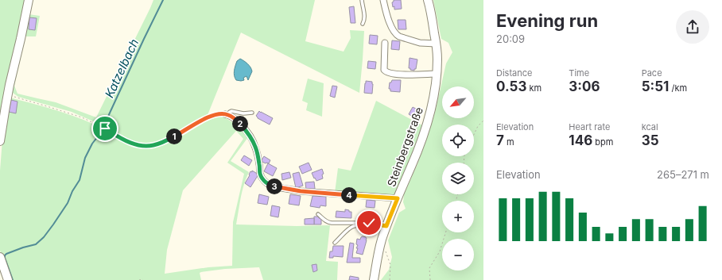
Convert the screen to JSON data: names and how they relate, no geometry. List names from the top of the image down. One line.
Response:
{"streets":{"main road":["Steinbergstraße"]},"water":["Katzelbach"],"north":"bottom left","page":{"heading":["Evening run","20:09"],"stats":[["Distance","0.53 km"],["Time","3:06"],["Pace","5:51 /km"],["Elevation","7 m"],["Heart rate","146 bpm"],["kcal","35"]],"map_buttons":["+","−"],"pins":["2","1","3","4"],"chart":["Elevation","265–271 m"]}}
